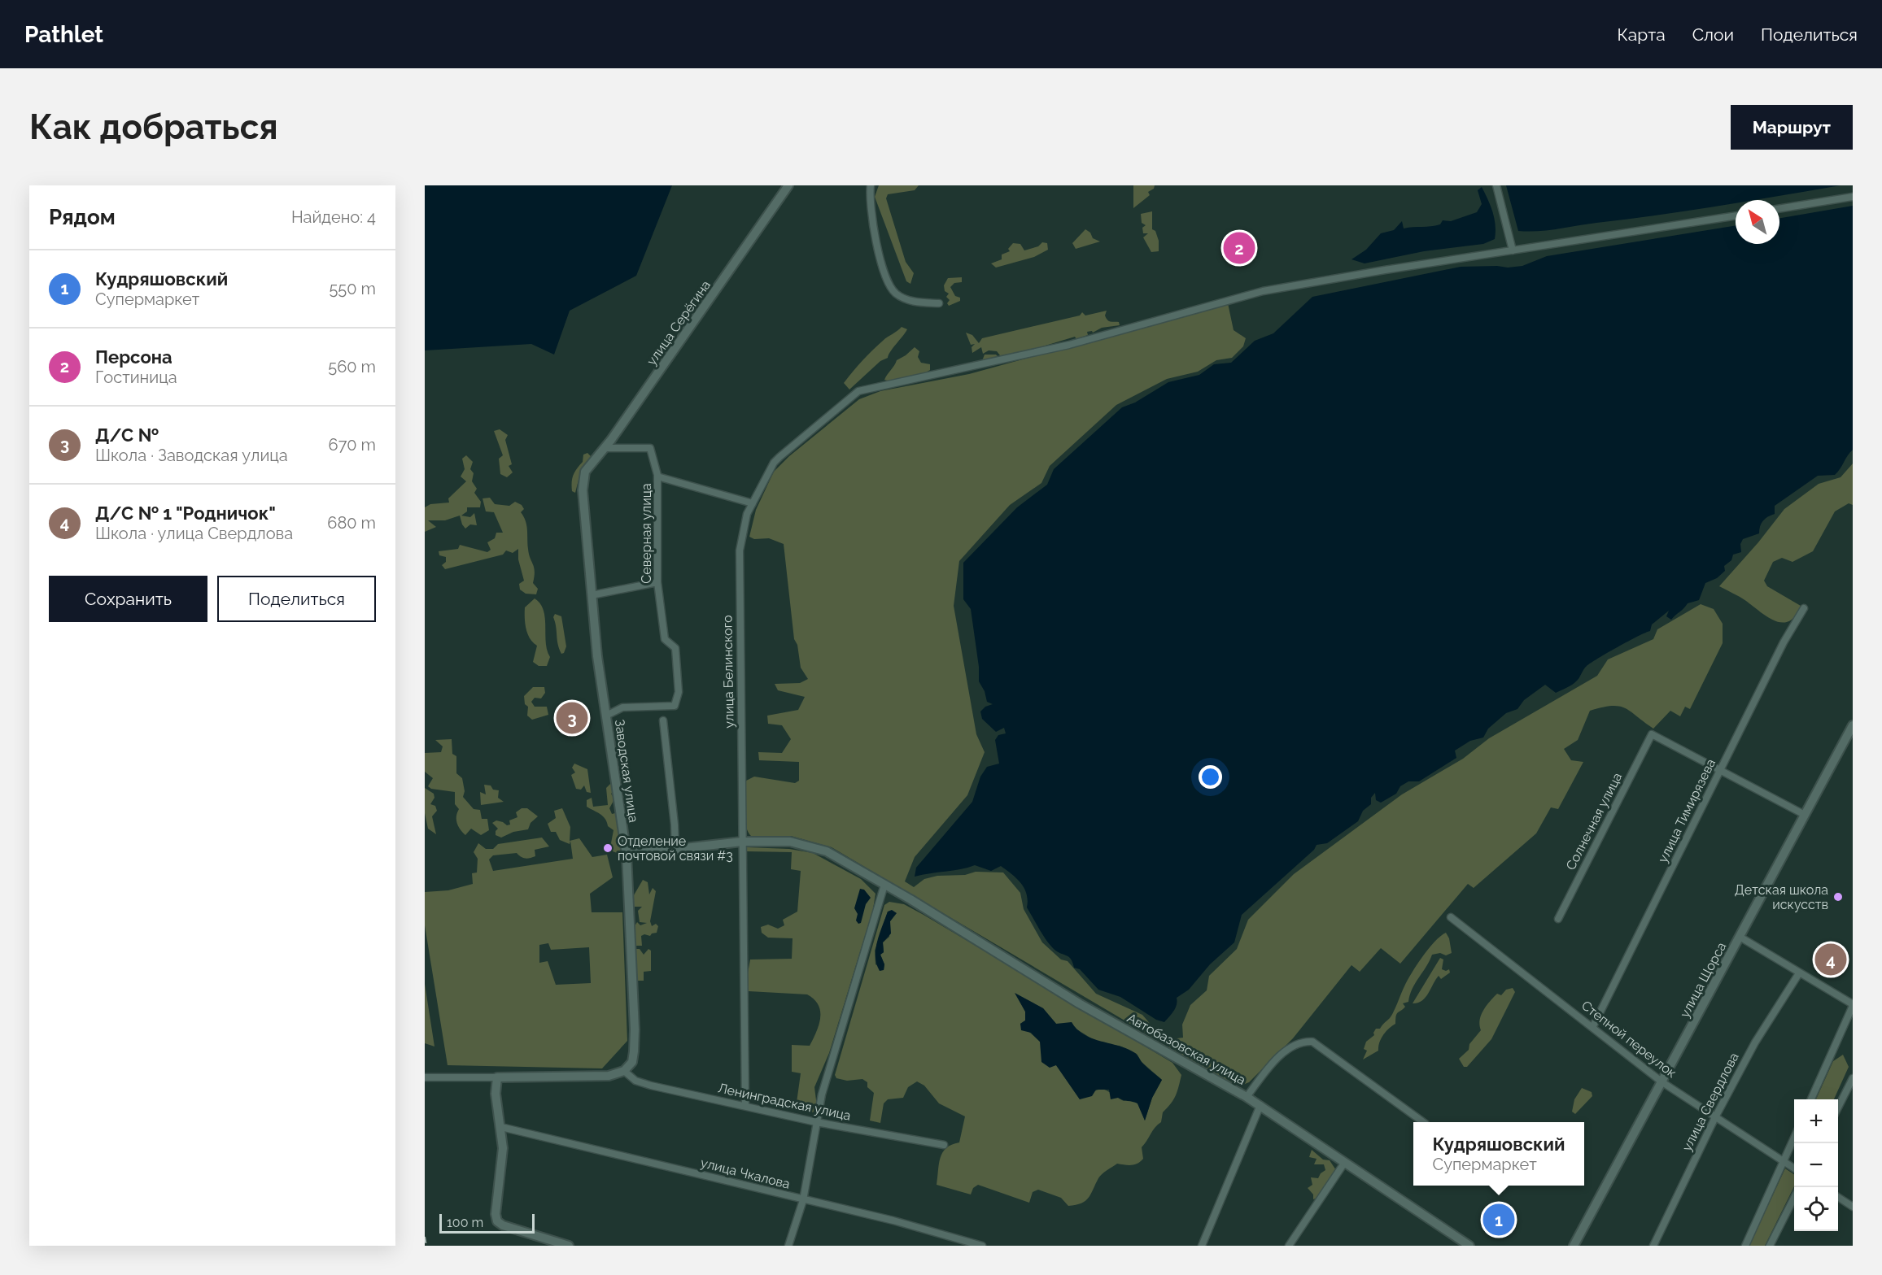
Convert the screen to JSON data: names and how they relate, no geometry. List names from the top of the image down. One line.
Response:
{"streets":{"street":["улица Серёгина","Северная улица","улица Белинского","Заводская улица","улица Тимирязева","Солнечная улица","улица Щорса","Степной переулок","Автобазовская улица","Ленинградская улица","улица Свердлова","улица Чкалова"]},"crossings":[["улица Серёгина","Северная улица"],["улица Серёгина","Заводская улица"],["Северная улица","Заводская улица"],["улица Белинского","Ленинградская улица"],["Заводская улица","Ленинградская улица"],["улица Тимирязева","Солнечная улица"],["улица Тимирязева","Степной переулок"],["улица Щорса","Степной переулок"],["Степной переулок","улица Свердлова"]],"places":["Отделение почтовой связи #3","Детская школа искусств"],"scale_bar":"100 m","north":"top left","page":{"header":"Pathlet","nav":["Карта","Слои","Поделиться"],"buttons":["Маршрут",["Сохранить","Поделиться"]],"title":"Как добраться","heading":["Рядом","Найдено: 4"],"pins":["2","3","4","1"],"list":[{"mark":"1","name":"Кудряшовский","note":"Супермаркет","value":"550 m"},{"mark":"2","name":"Персона","note":"Гостиница","value":"560 m"},{"mark":"3","name":"Д/С №","note":"Школа · Заводская улица","value":"670 m"},{"mark":"4","name":"Д/С № 1 \"Родничок\"","note":"Школа · улица Свердлова","value":"680 m"}],"map_buttons":["+","−"],"popup":["Кудряшовский","Супермаркет"],"scale":"100 m"}}
